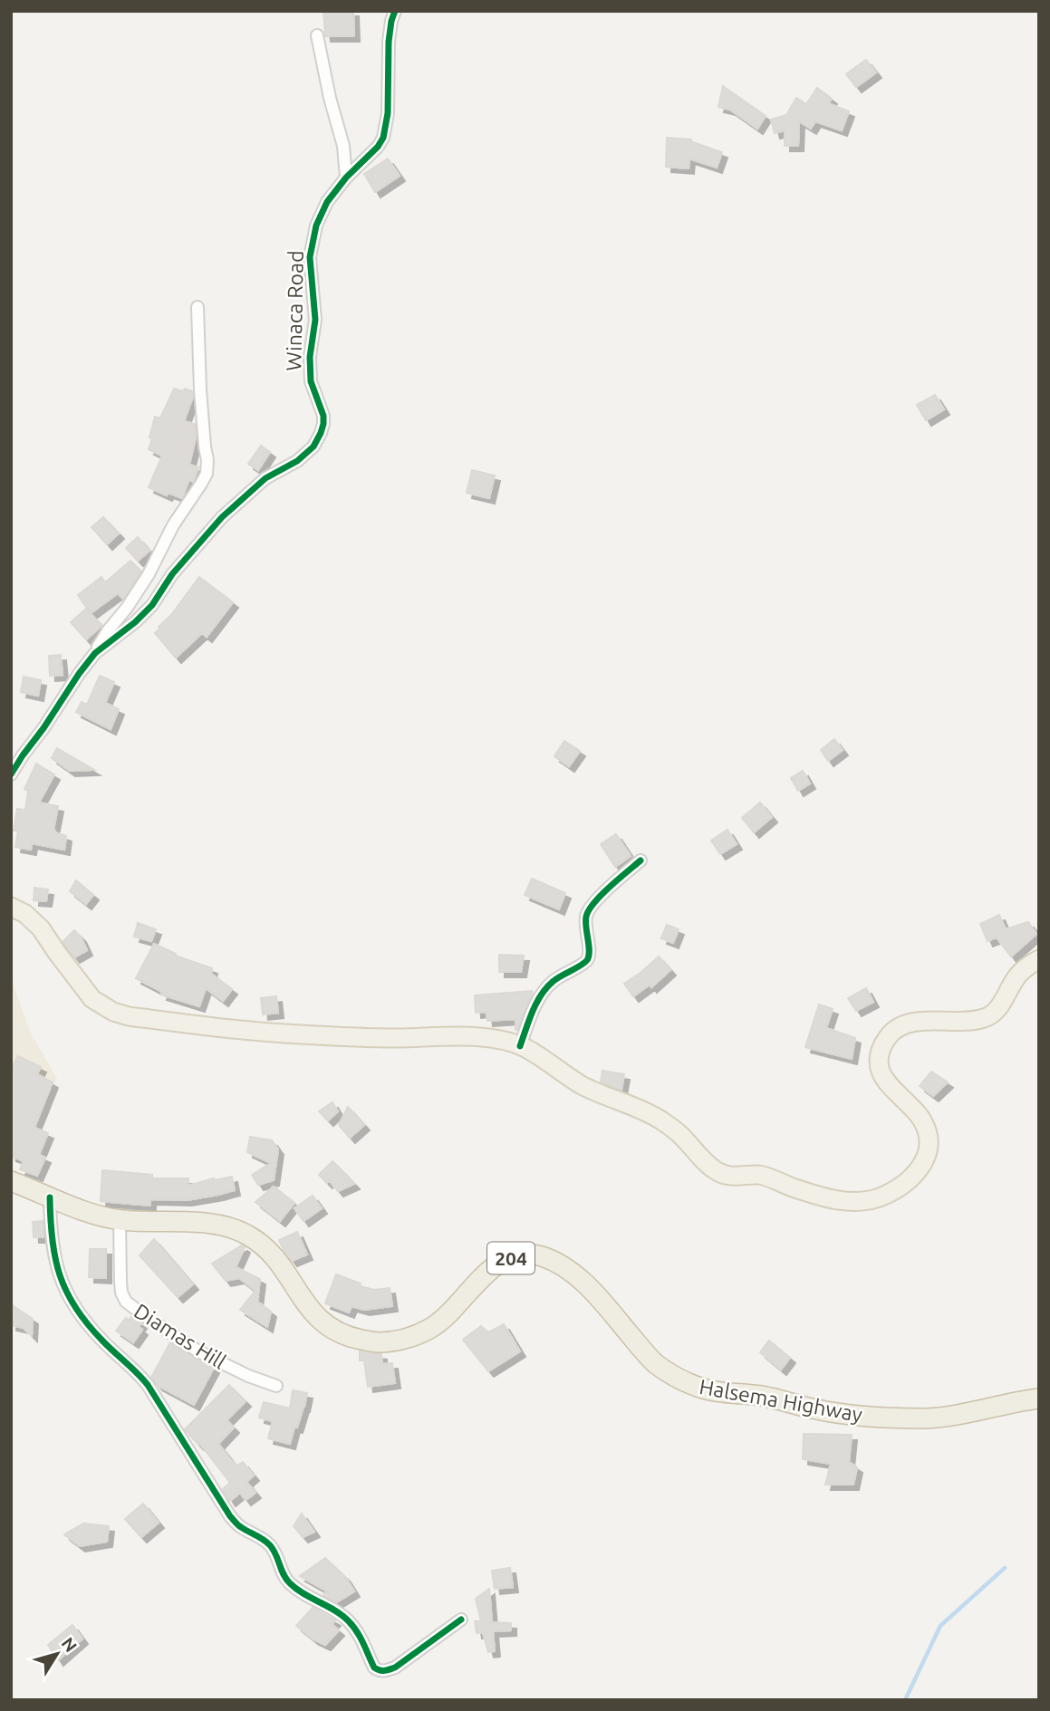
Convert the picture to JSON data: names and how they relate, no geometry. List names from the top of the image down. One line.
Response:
{"streets":{"highway":["204","Halsema Highway"],"street":["Winaca Road","Diamas Hill"]},"crossings":[["Diamas Hill","Halsema Highway"]],"north":"top right"}
